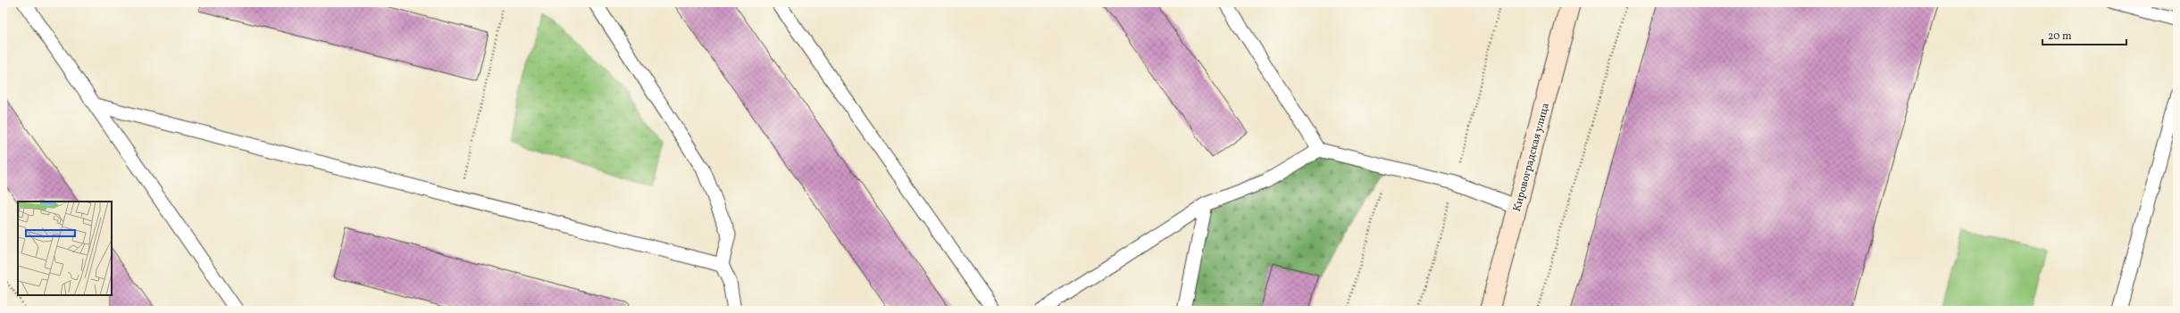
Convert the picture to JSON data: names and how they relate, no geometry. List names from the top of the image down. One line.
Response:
{"streets":{"street":["Кировоградская улица"]},"scale_bar":"20 m"}
